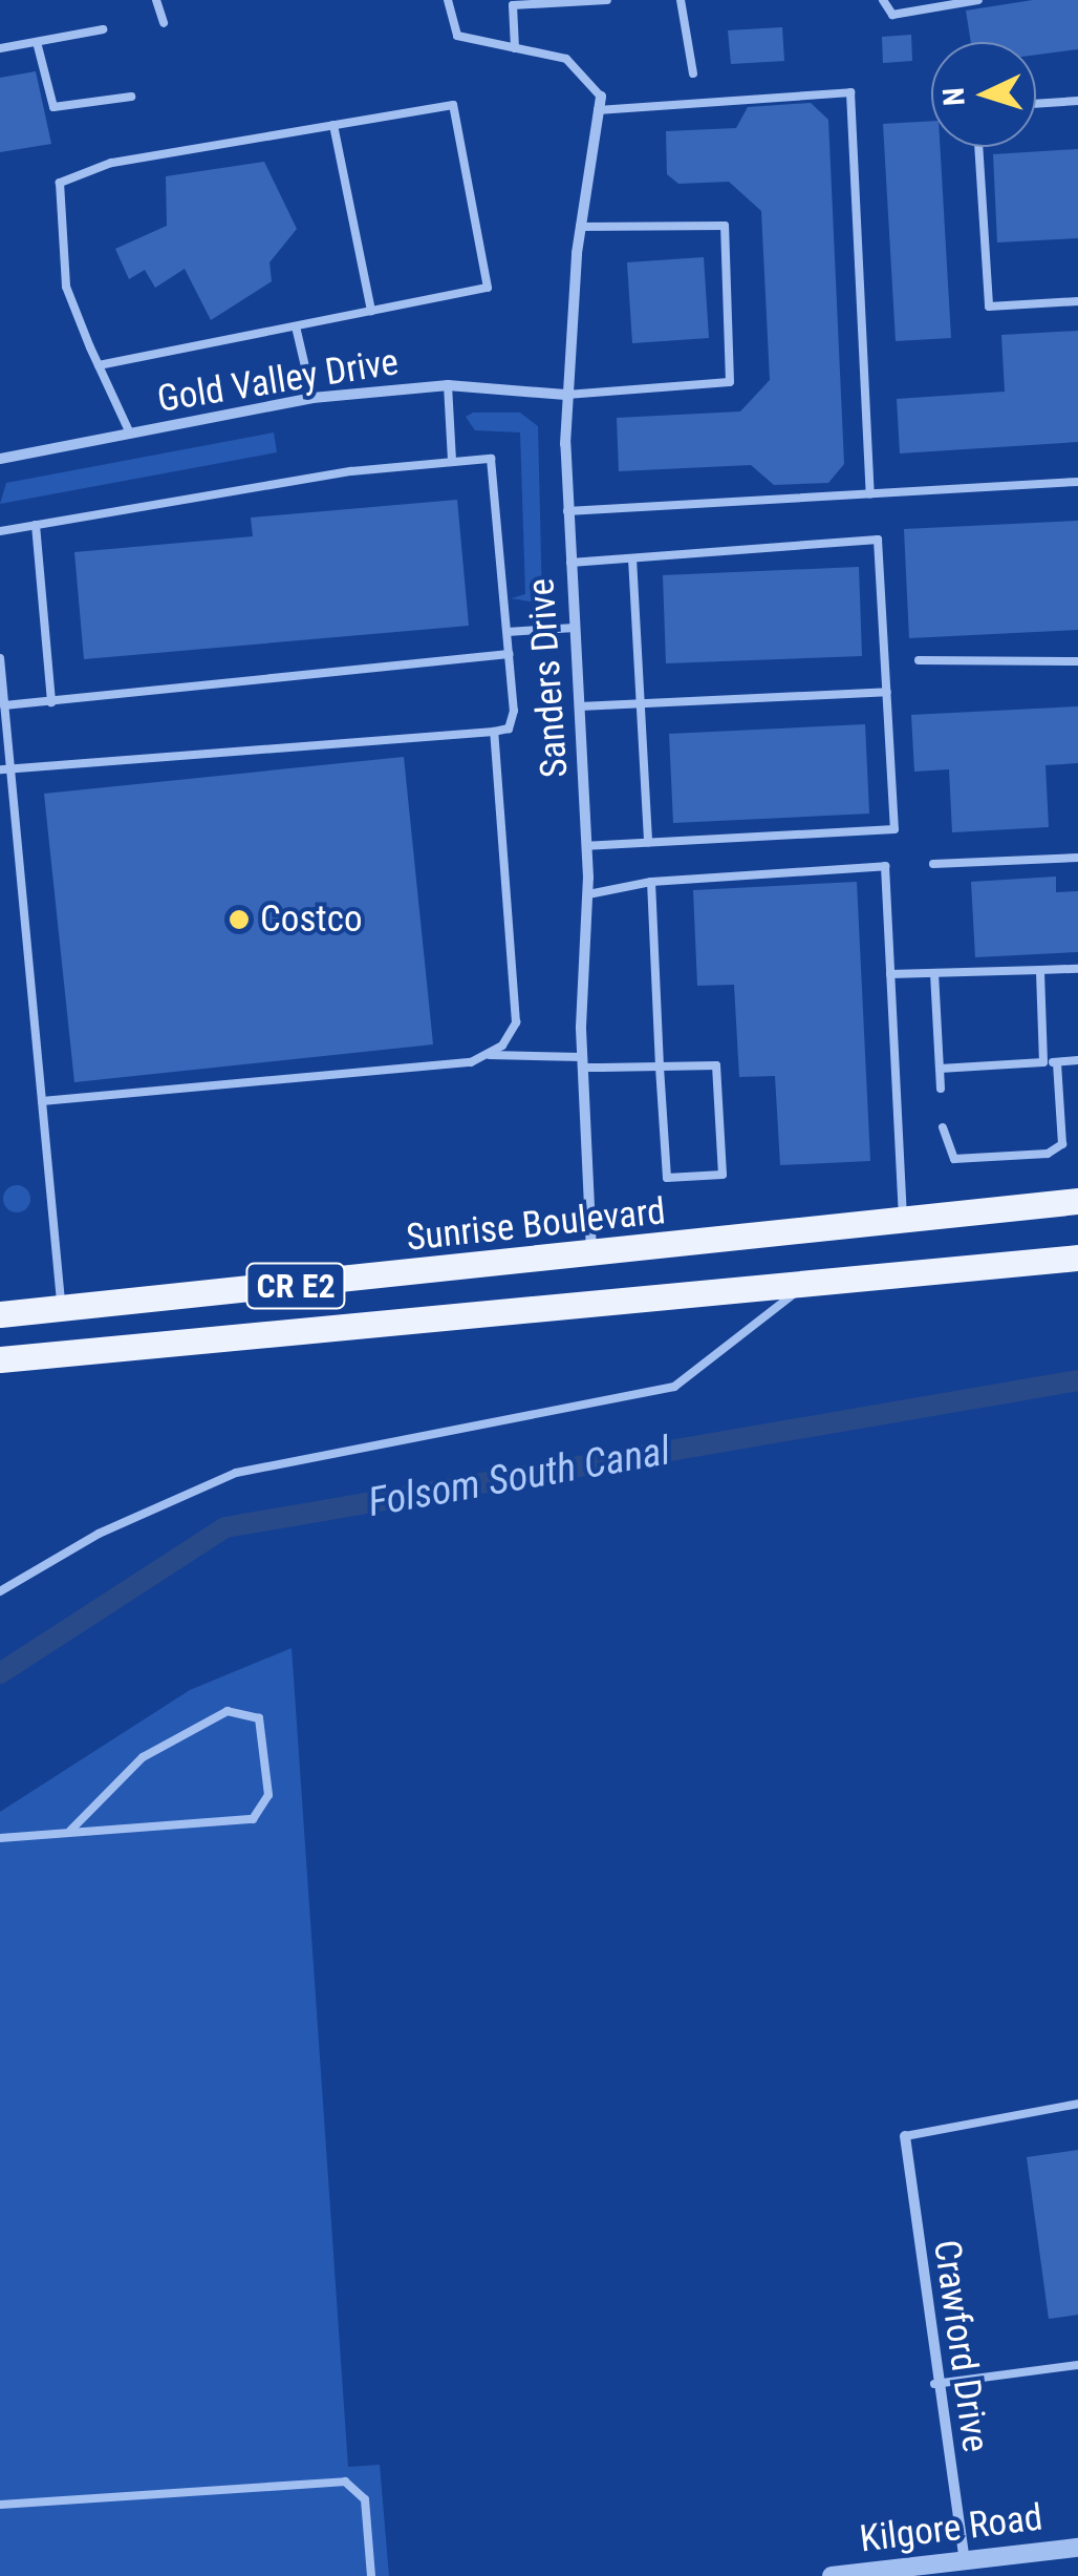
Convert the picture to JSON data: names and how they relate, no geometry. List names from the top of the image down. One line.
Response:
{"streets":{"main road":["Sunrise Boulevard","CR E2"],"street":["Gold Valley Drive","Sanders Drive","Crawford Drive","Kilgore Road"]},"crossings":[["Gold Valley Drive","Sanders Drive"],["Sanders Drive","Sunrise Boulevard"],["Crawford Drive","Kilgore Road"]],"water":["Folsom South Canal"],"places":["Costco"],"north":"left"}
